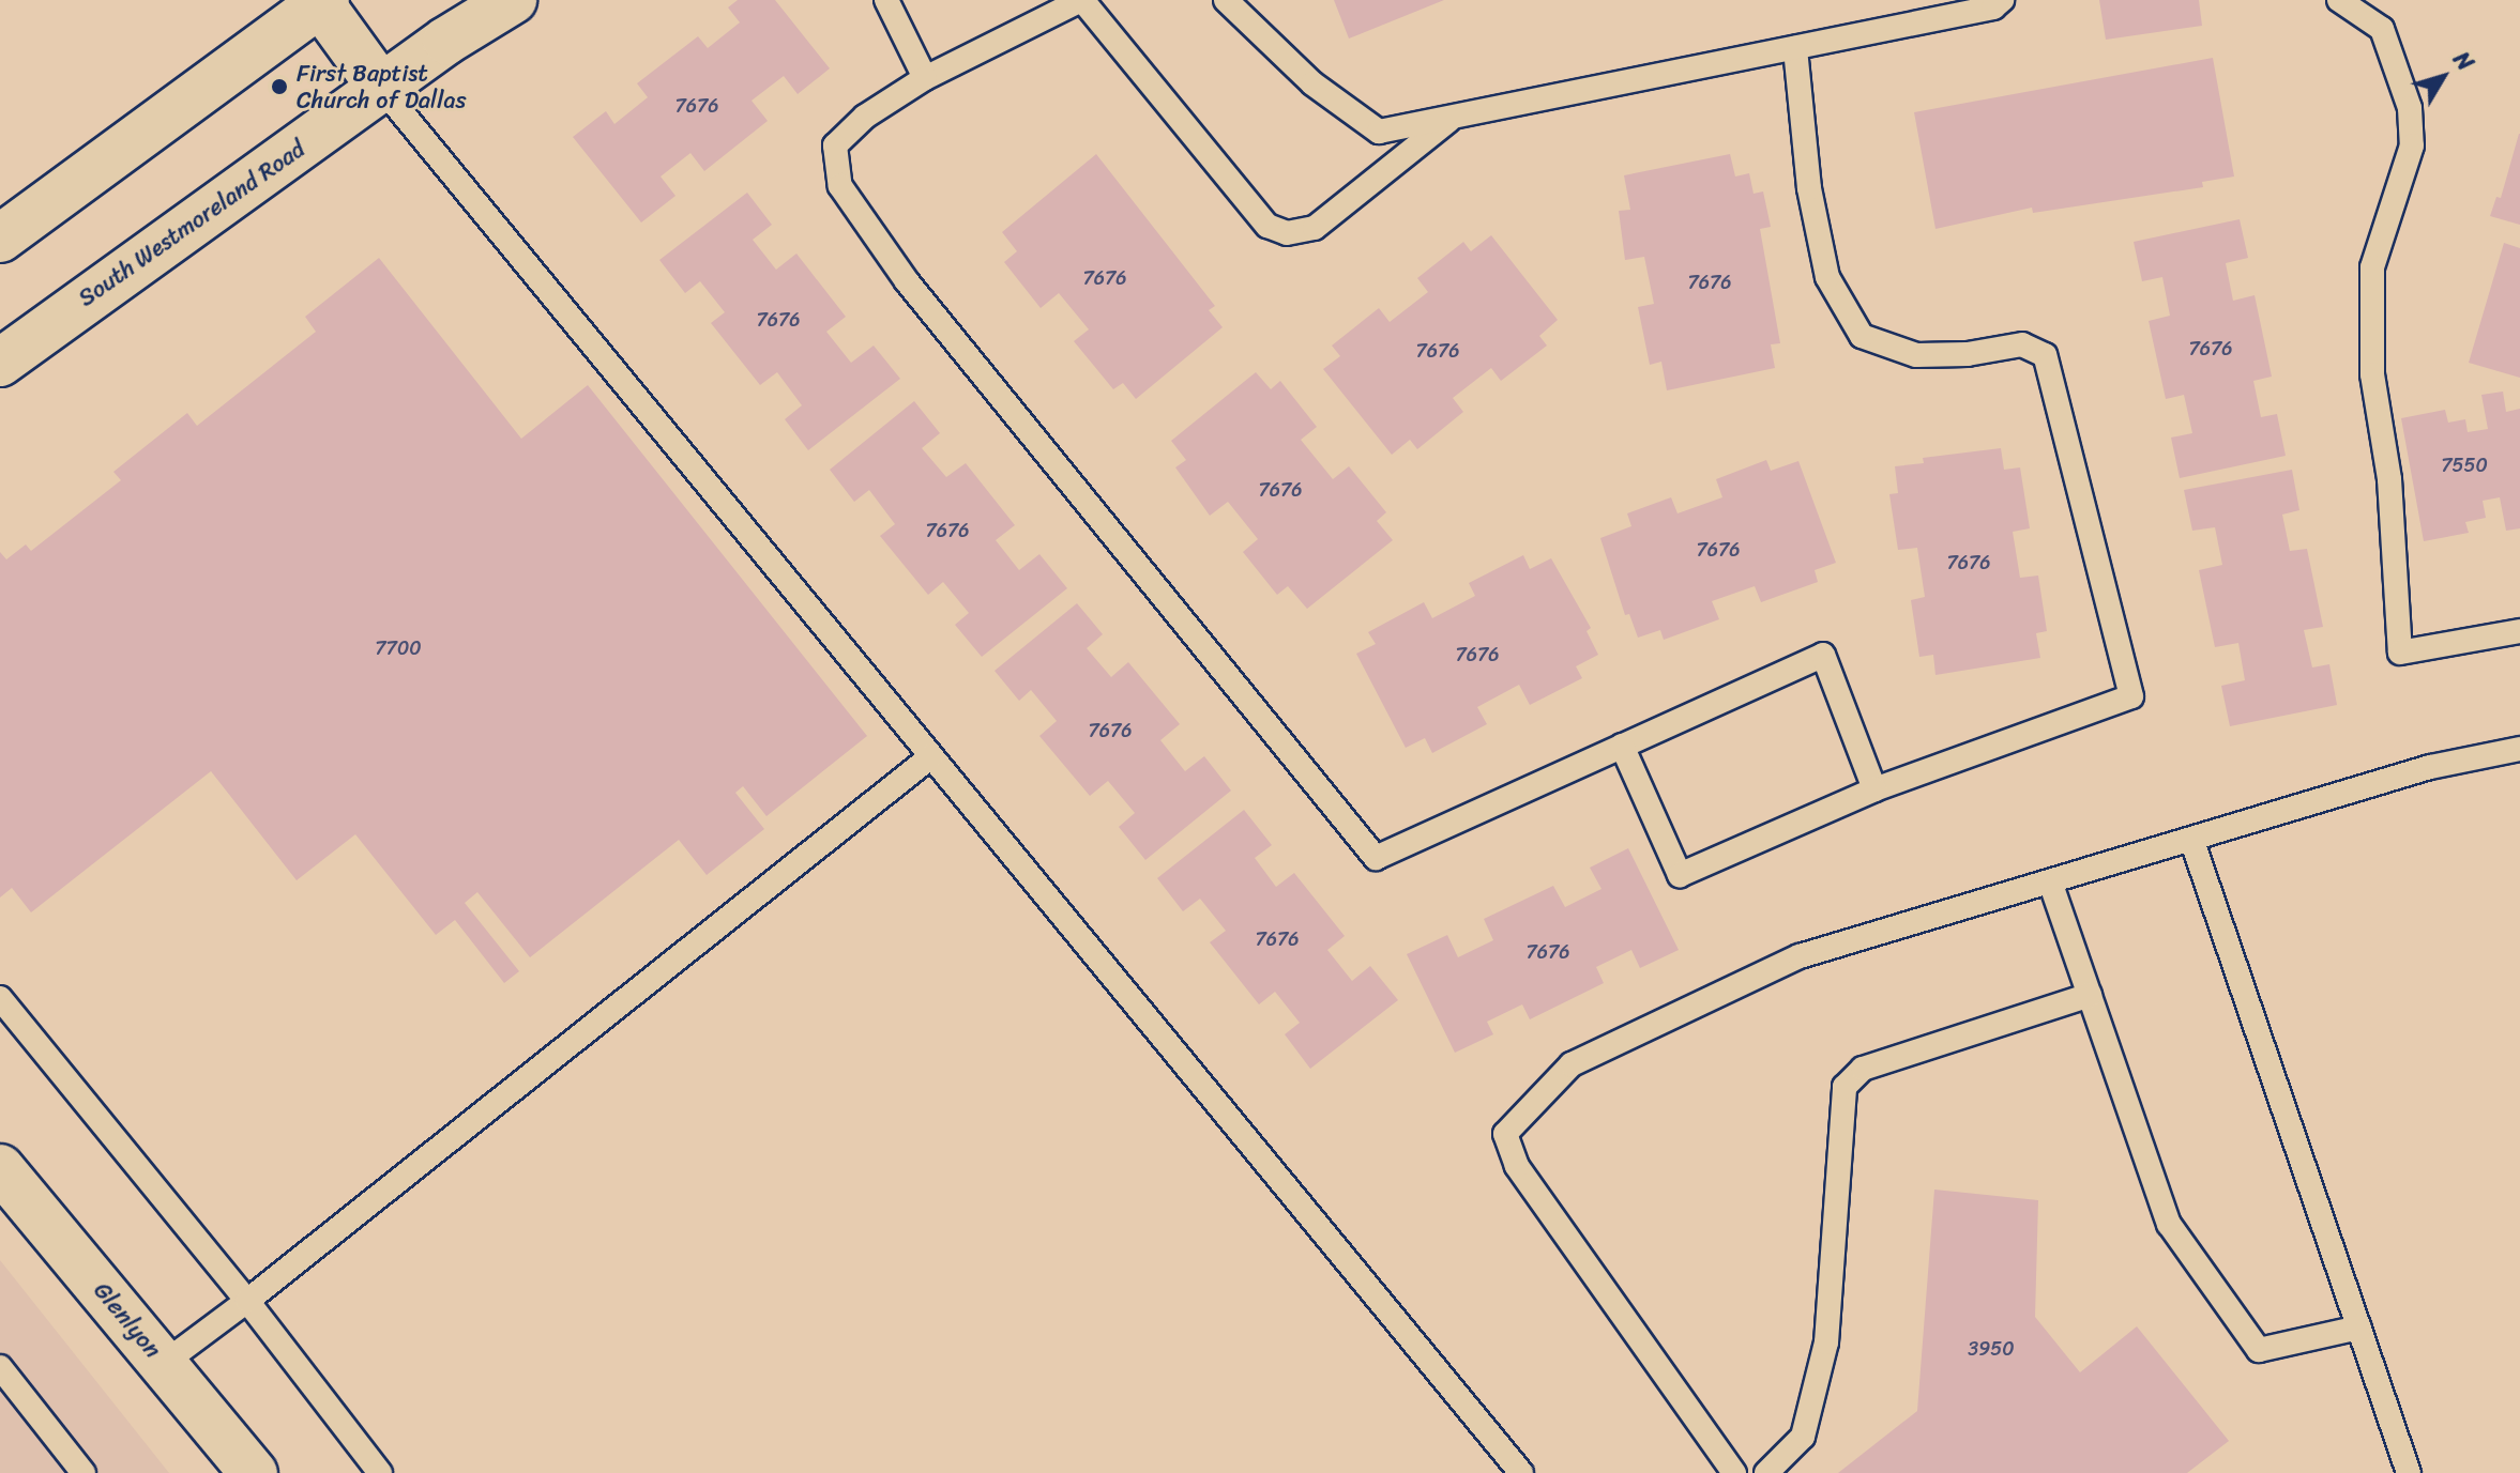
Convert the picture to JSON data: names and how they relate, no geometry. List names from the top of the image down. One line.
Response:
{"streets":{"street":["South Westmoreland Road","Glenlyon"]},"places":["First Baptist Church of Dallas"],"house_numbers":["7676","7676","7676","7676","7676","7676","7550","7676","7676","7676","7676","7700","7676","7676","7676","7676","3950"],"north":"top right"}
